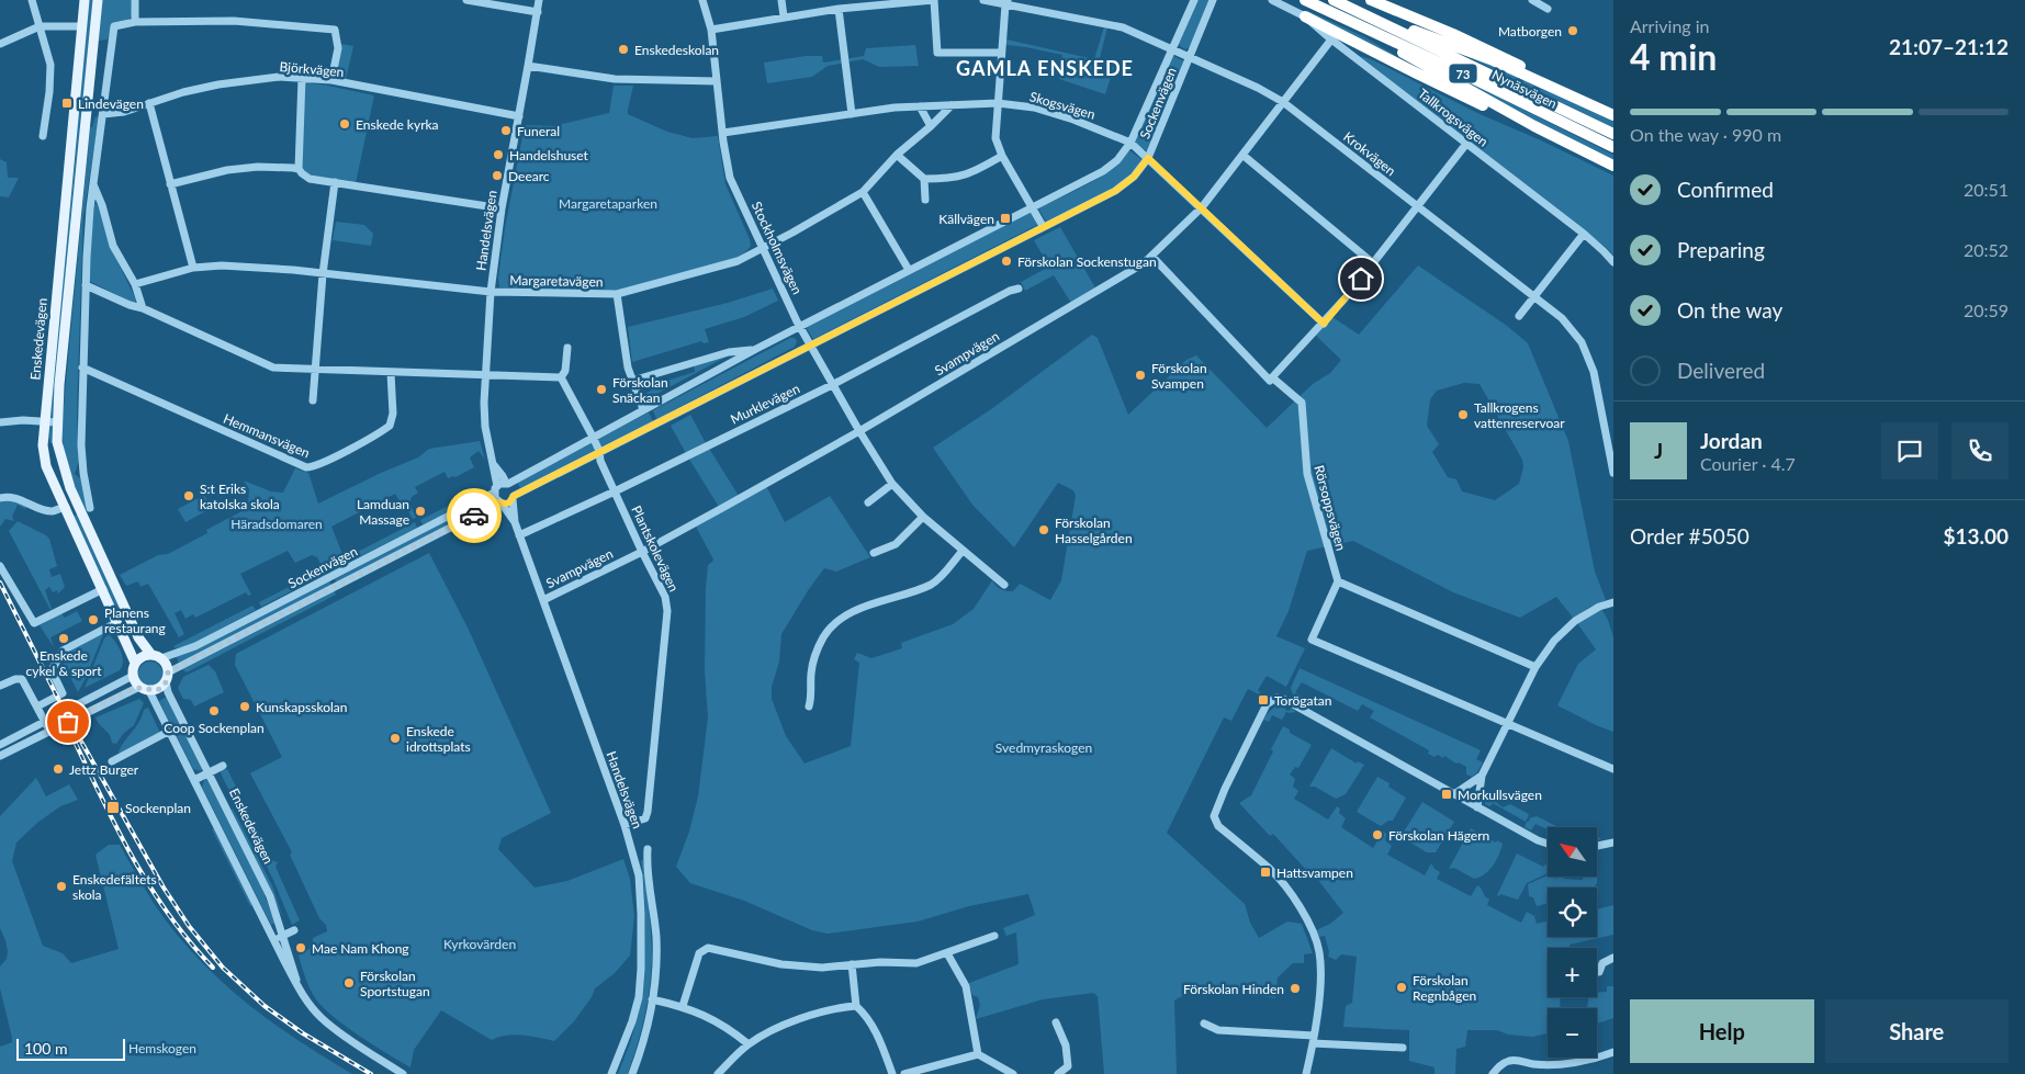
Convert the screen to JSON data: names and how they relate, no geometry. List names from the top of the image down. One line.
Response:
{"streets":{"highway":["73","Nynäsvägen"],"main road":["Enskedevägen"],"street":["Björkvägen","Sockenvägen","Skogsvägen","Tallkrogsvägen","Krokvägen","Handelsvägen","Stockholmsvägen","Margaretavägen","Svampvägen","Murklevägen","Hemmansvägen","Rörsoppsvägen","Plantskolevägen"]},"crossings":[["Björkvägen","Handelsvägen"],["Sockenvägen","Skogsvägen"],["Sockenvägen","Krokvägen"],["Sockenvägen","Handelsvägen"],["Sockenvägen","Stockholmsvägen"],["Sockenvägen","Enskedevägen"],["Sockenvägen","Plantskolevägen"],["Skogsvägen","Stockholmsvägen"],["Skogsvägen","Margaretavägen"],["Skogsvägen","Svampvägen"],["Tallkrogsvägen","Svampvägen"],["Krokvägen","Svampvägen"],["Handelsvägen","Margaretavägen"],["Handelsvägen","Svampvägen"],["Handelsvägen","Murklevägen"],["Handelsvägen","Plantskolevägen"],["Stockholmsvägen","Margaretavägen"],["Stockholmsvägen","Svampvägen"],["Stockholmsvägen","Murklevägen"],["Svampvägen","Rörsoppsvägen"],["Svampvägen","Plantskolevägen"],["Murklevägen","Plantskolevägen"]],"districts":["GAMLA ENSKEDE"],"parks":["Margaretaparken","Häradsdomaren","Svedmyraskogen","Kyrkovärden","Hemskogen"],"places":{"other":["Matborgen","Enskedeskolan","Enskede kyrka","Funeral","Handelshuset","Deearc","Förskolan Sockenstugan","Förskolan Svampen","Förskolan Snäckan","Tallkrogens vattenreservoar","S:t Eriks katolska skola","Lamduan Massage","Förskolan Hasselgården","Planens restaurang","Enskede cykel & sport","Kunskapsskolan","Coop Sockenplan","Enskede idrottsplats","Jettz Burger","Förskolan Hägern","Enskedefältets skola","Mae Nam Khong","Förskolan Sportstugan","Förskolan Regnbågen","Förskolan Hinden"],"transit":["Lindevägen","Källvägen","Torögatan","Morkullsvägen","Sockenplan","Hattsvampen"]},"scale_bar":"100 m","north":"top left","page":{"heading":["4 min","Arriving in","21:07–21:12"],"panel":["Jordan","Courier · 4.7","Order #5050","$13.00"],"bar":"On the way · 990 m","list":[["Confirmed","20:51"],["Preparing","20:52"],["On the way","20:59"],"Delivered"],"round":"J","map_buttons":["+","−"],"buttons":["Help","Share"],"scale":"100 m"}}
